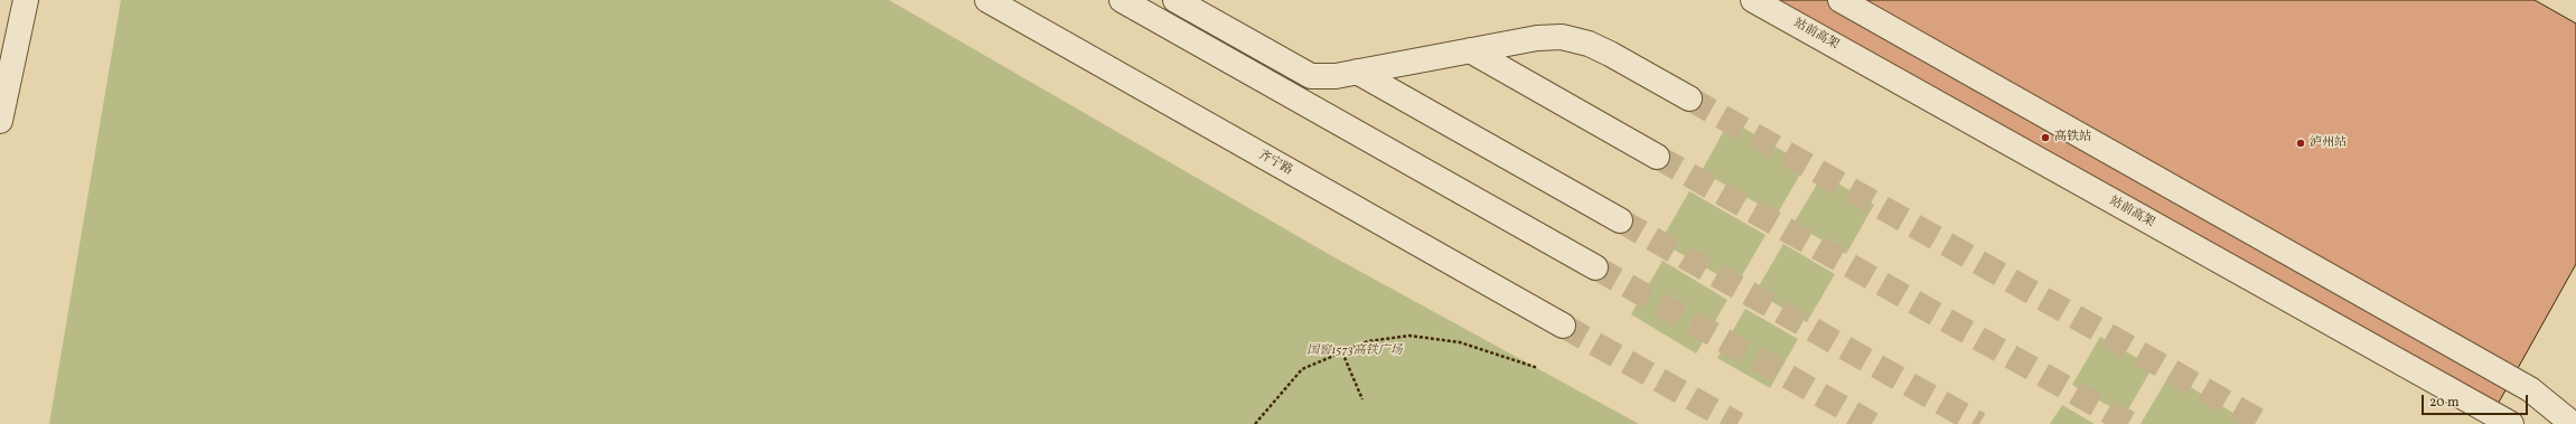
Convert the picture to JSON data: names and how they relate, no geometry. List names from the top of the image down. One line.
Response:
{"streets":{"street":["站前高架","齐宁路"]},"parks":["国窖1573高铁广场"],"places":["高铁站","泸州站"],"scale_bar":"20 m"}
